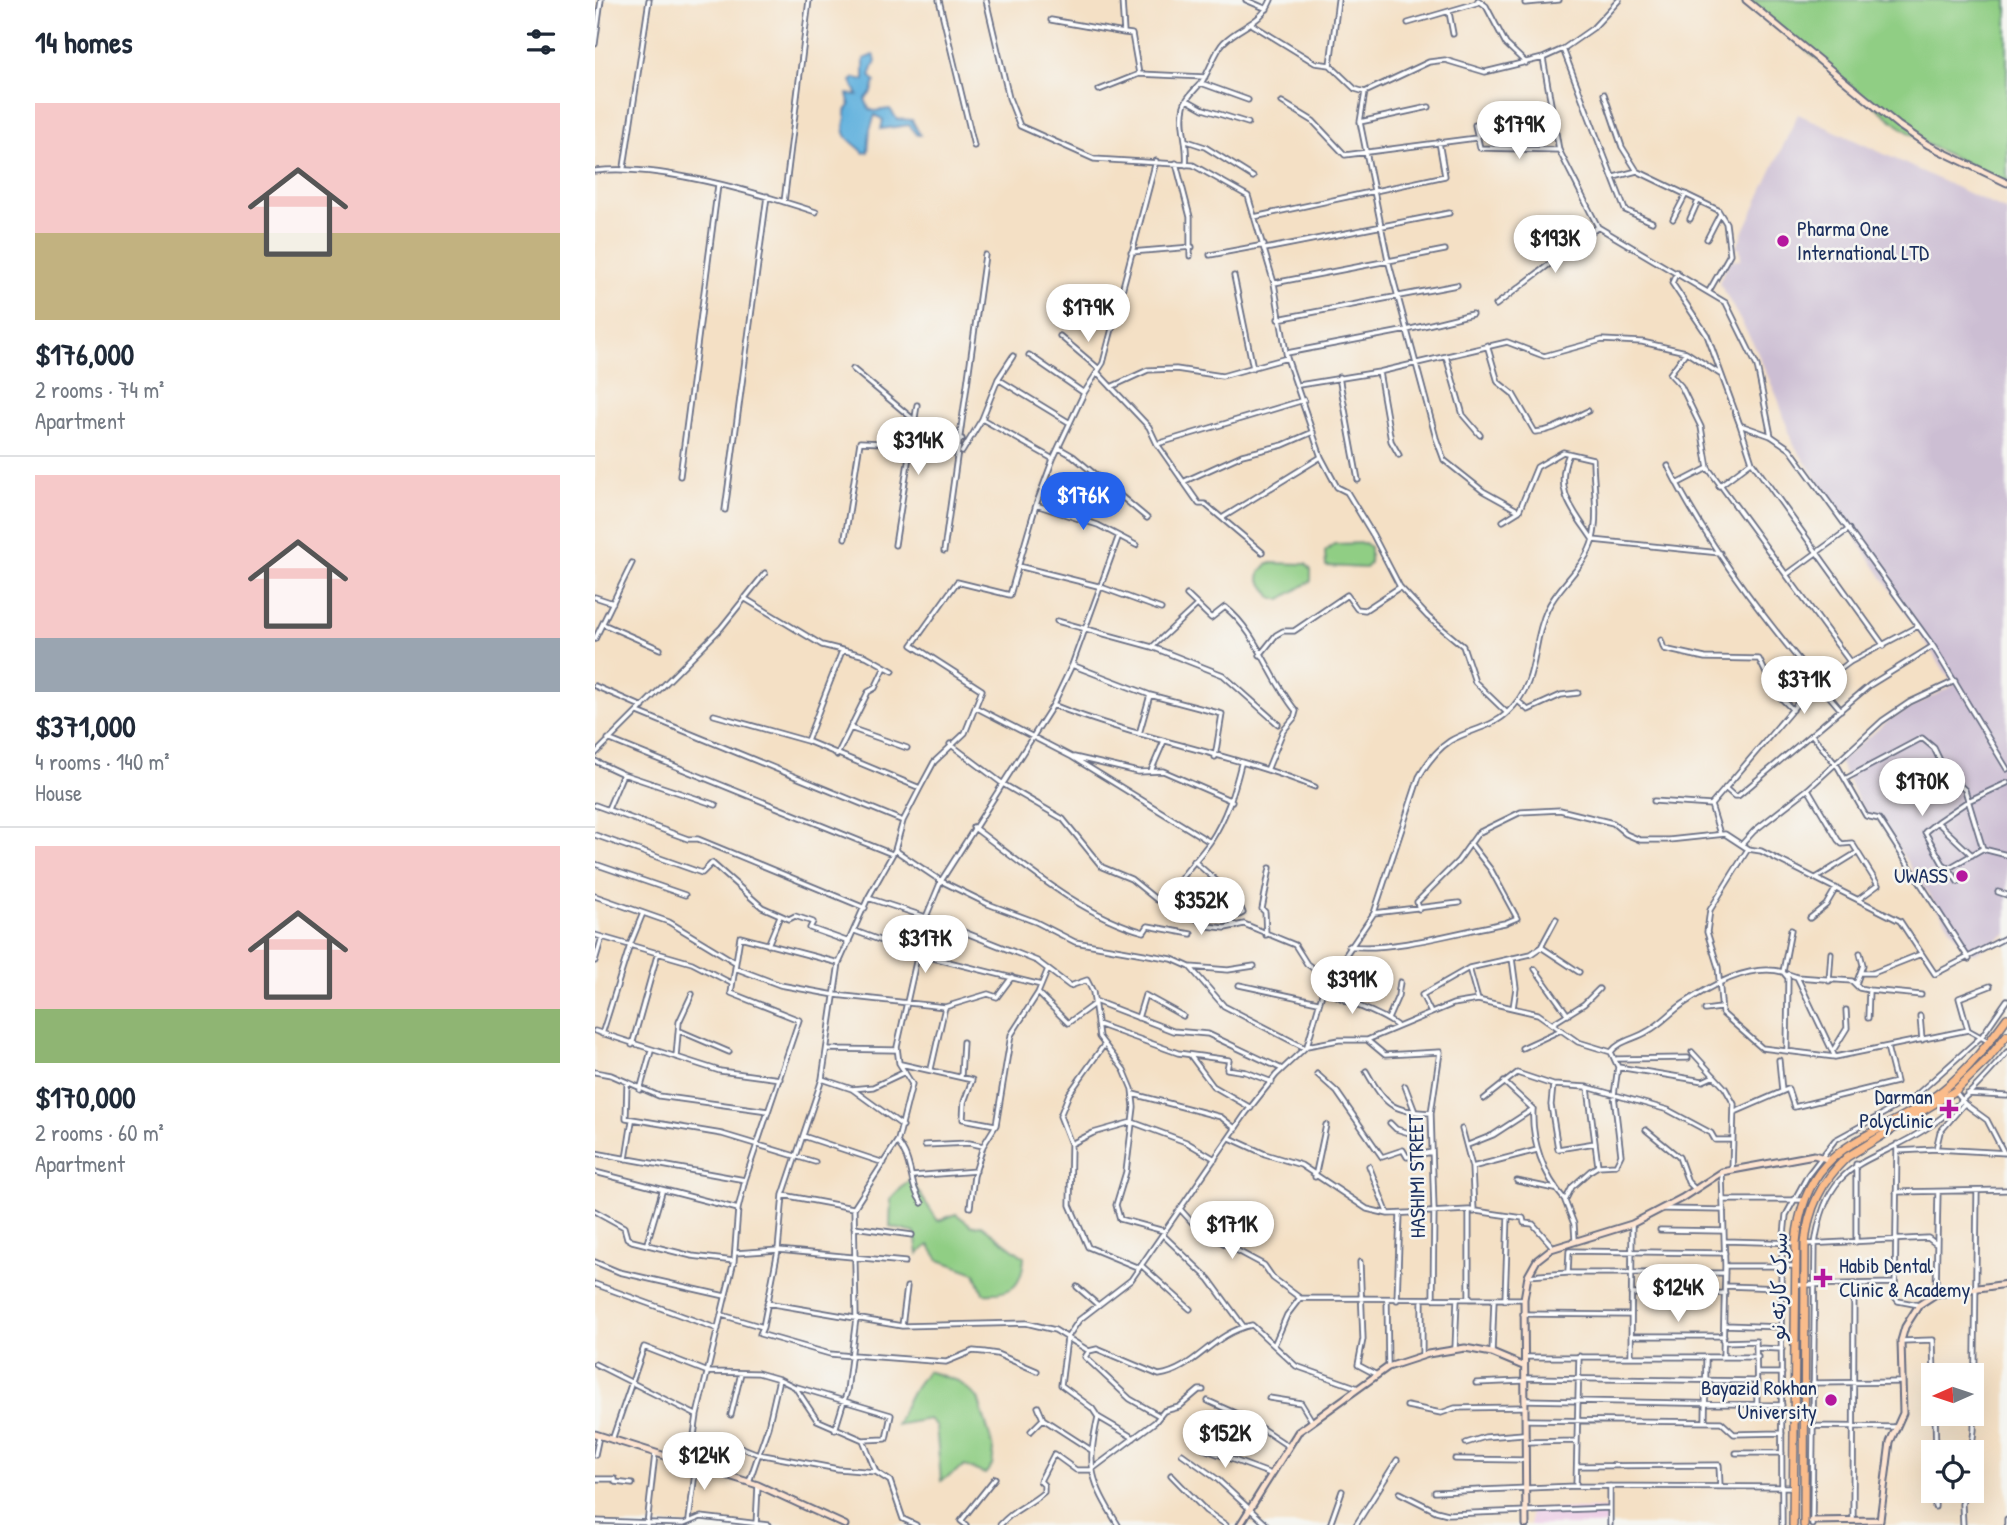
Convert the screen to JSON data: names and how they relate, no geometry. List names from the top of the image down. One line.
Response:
{"streets":{"highway":["سرک کارته نو"],"street":["HASHIMI STREET"]},"places":{"other":["Pharma One International LTD","UWASS","Bayazid Rokhan University"],"health":["Darman Polyclinic","Habib Dental Clinic & Academy"]},"north":"left","page":{"heading":"14 homes","list":[{"name":"$176,000","note":"2 rooms · 74 m² · Apartment"},{"name":"$371,000","note":"4 rooms · 140 m² · House"},{"name":"$170,000","note":"2 rooms · 60 m² · Apartment"}],"price":["$179K","$193K","$179K","$314K","$176K","$371K","$170K","$352K","$317K","$391K","$171K","$124K","$152K","$124K"]}}
